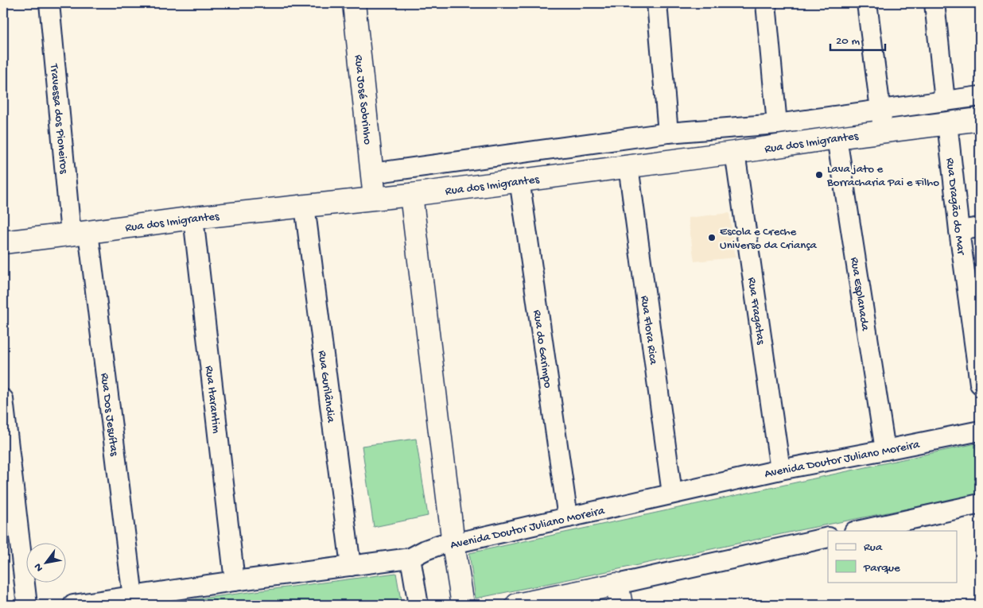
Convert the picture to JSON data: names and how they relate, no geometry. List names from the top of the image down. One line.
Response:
{"streets":{"street":["Rua José Sobrinho","Travessa dos Pioneiros","Rua dos Imigrantes","Rua Dragão do Mar","Rua Esplanada","Rua Fragatas","Rua Flora Rica","Rua do Garimpo","Rua Gurilândia","Rua Itarantim","Rua Dos Jesuítas","Avenida Doutor Juliano Moreira"]},"crossings":[["Rua José Sobrinho","Rua dos Imigrantes"],["Travessa dos Pioneiros","Rua dos Imigrantes"],["Travessa dos Pioneiros","Rua Dos Jesuítas"],["Rua dos Imigrantes","Rua Dragão do Mar"],["Rua dos Imigrantes","Rua Esplanada"],["Rua dos Imigrantes","Rua Fragatas"],["Rua dos Imigrantes","Rua Flora Rica"],["Rua dos Imigrantes","Rua do Garimpo"],["Rua dos Imigrantes","Rua Gurilândia"],["Rua dos Imigrantes","Rua Itarantim"],["Rua dos Imigrantes","Rua Dos Jesuítas"],["Rua Esplanada","Avenida Doutor Juliano Moreira"],["Rua Fragatas","Avenida Doutor Juliano Moreira"],["Rua Flora Rica","Avenida Doutor Juliano Moreira"],["Rua do Garimpo","Avenida Doutor Juliano Moreira"],["Rua Gurilândia","Avenida Doutor Juliano Moreira"],["Rua Itarantim","Avenida Doutor Juliano Moreira"],["Rua Dos Jesuítas","Avenida Doutor Juliano Moreira"]],"places":["Lava jato e Borracharia Pai e Filho","Escola e Creche Universo da Criança"],"legend":["Rua","Parque"],"scale_bar":"20 m","north":"bottom left"}
